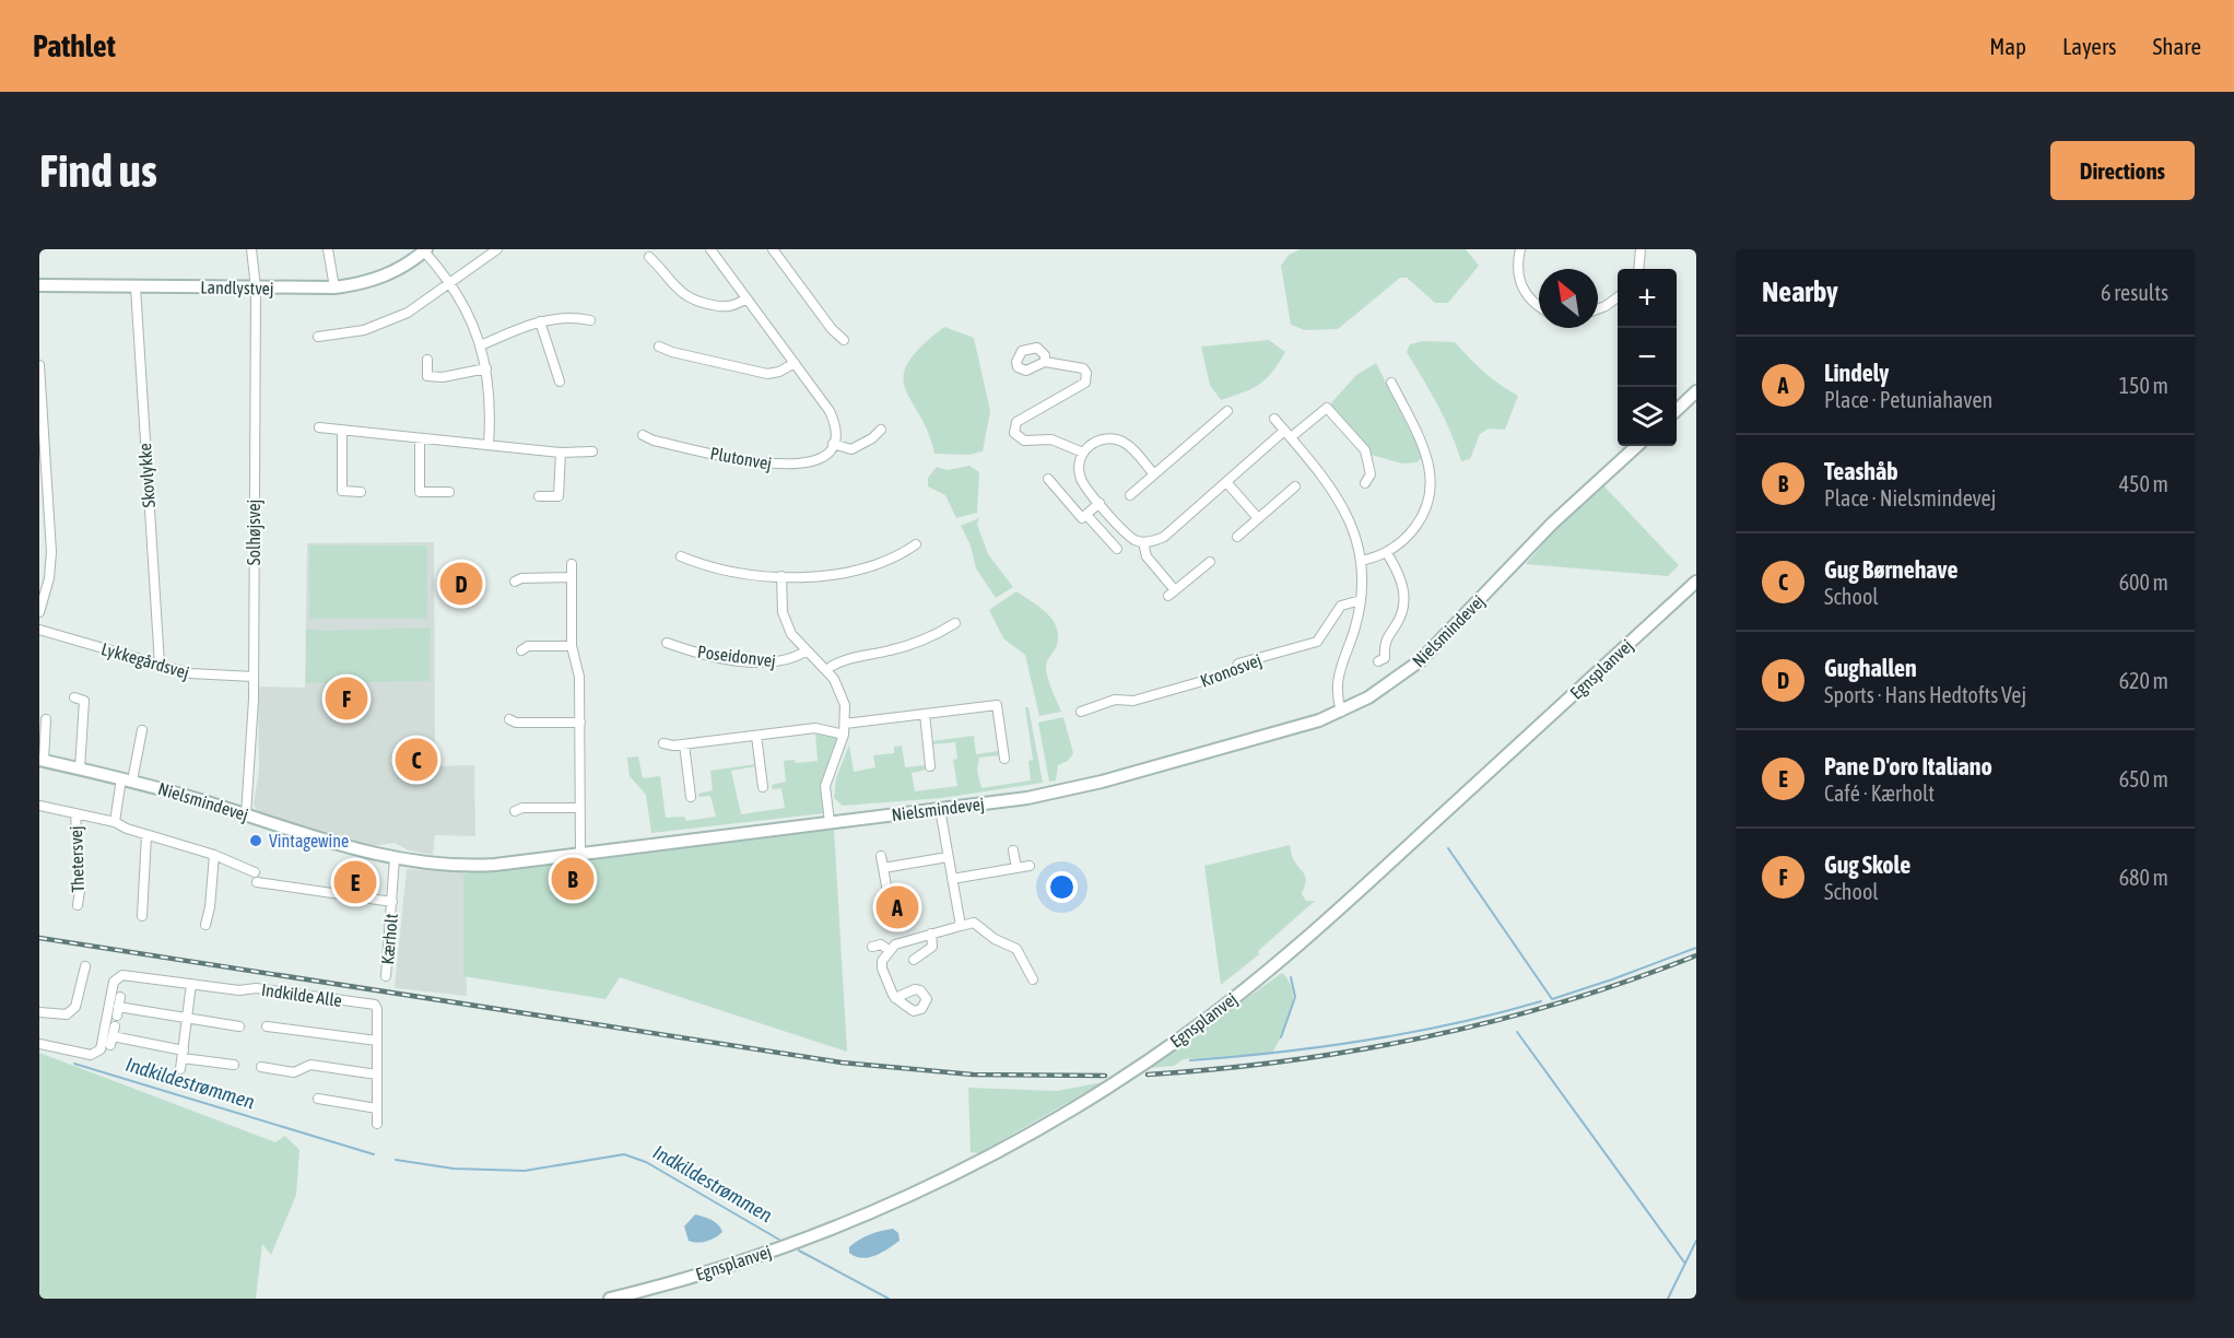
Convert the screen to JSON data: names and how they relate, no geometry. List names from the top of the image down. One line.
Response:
{"streets":{"street":["Landlystvej","Plutonvej","Skovlykke","Solhøjsvej","Nielsmindevej","Poseidonvej","Lykkegårdsvej","Egnsplanvej","Kronosvej","Thetersvej","Kærholt","Indkilde Alle"]},"crossings":[["Landlystvej","Skovlykke"],["Landlystvej","Solhøjsvej"],["Skovlykke","Lykkegårdsvej"],["Solhøjsvej","Nielsmindevej"],["Solhøjsvej","Lykkegårdsvej"],["Nielsmindevej","Poseidonvej"],["Nielsmindevej","Kærholt"]],"water":["Indkildestrømmen"],"places":["Vintagewine"],"north":"top left","page":{"header":"Pathlet","nav":["Map","Layers","Share"],"buttons":"Directions","title":"Find us","heading":["Nearby","6 results"],"map_buttons":["+","−"],"list":[{"mark":"A","name":"Lindely","note":"Place · Petuniahaven","value":"150 m"},{"mark":"B","name":"Teashåb","note":"Place · Nielsmindevej","value":"450 m"},{"mark":"C","name":"Gug Børnehave","note":"School","value":"600 m"},{"mark":"D","name":"Gughallen","note":"Sports · Hans Hedtofts Vej","value":"620 m"},{"mark":"E","name":"Pane D'oro Italiano","note":"Café · Kærholt","value":"650 m"},{"mark":"F","name":"Gug Skole","note":"School","value":"680 m"}],"pins":["D","F","C","B","E","A"]}}
